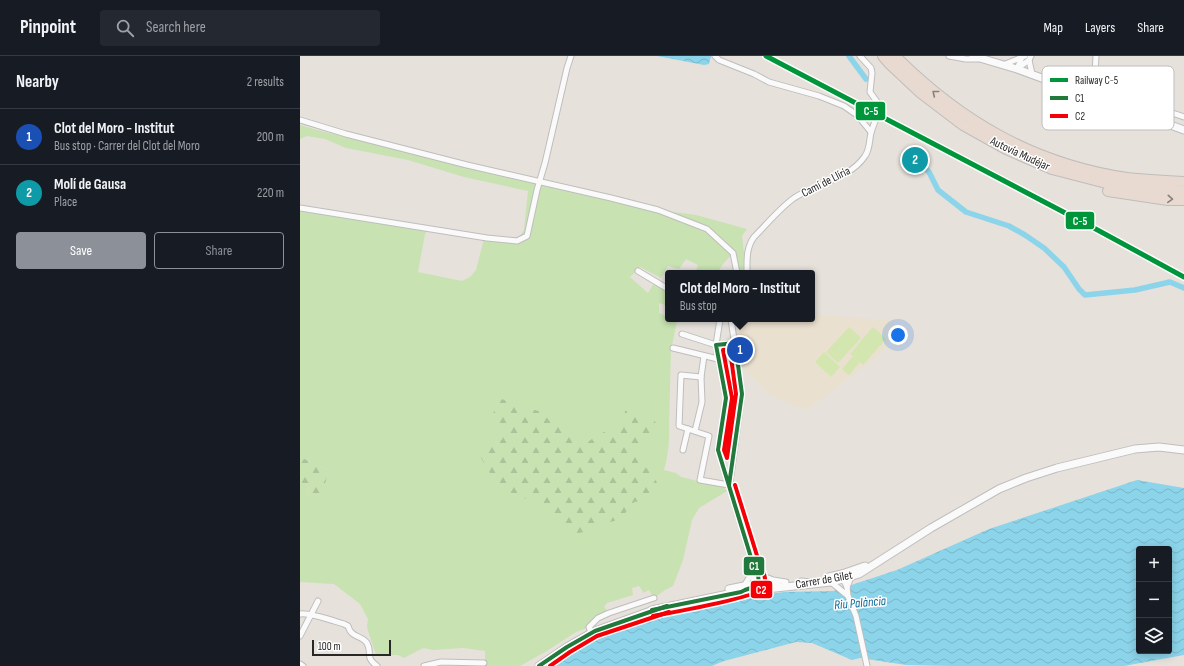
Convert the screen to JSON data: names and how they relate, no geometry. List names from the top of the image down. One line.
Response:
{"streets":{"highway":["Autovía Mudéjar"],"main road":["Carrer de Gilet"],"street":["Camí de Llíria"]},"water":["Riu Palància"],"lines":["rail line C-5","transit line C1","transit line C2"],"legend":["Railway C-5","C1","C2"],"scale_bar":"100 m","page":{"header":"Pinpoint","search":"Search here","nav":["Map","Layers","Share"],"heading":["Nearby","2 results"],"list":[{"mark":"1","name":"Clot del Moro - Institut","note":"Bus stop · Carrer del Clot del Moro","value":"200 m"},{"mark":"2","name":"Molí de Gausa","note":"Place","value":"220 m"}],"pins":["2","1"],"buttons":["Save","Share"],"popup":["Clot del Moro - Institut","Bus stop"],"map_buttons":["+","−"],"scale":"100 m"}}
